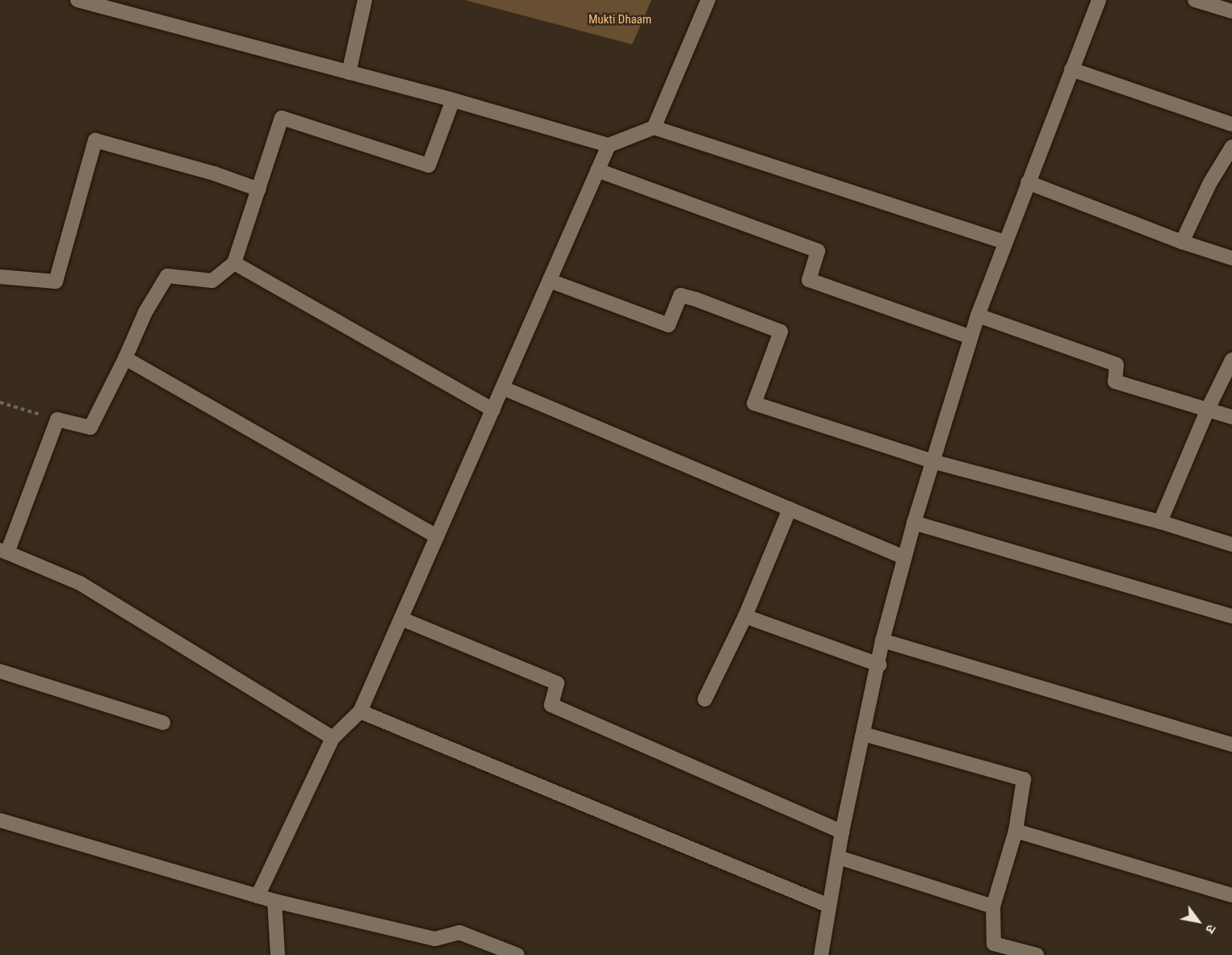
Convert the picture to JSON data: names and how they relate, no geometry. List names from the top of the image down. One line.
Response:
{"parks":["Mukti Dhaam"],"north":"bottom right"}
